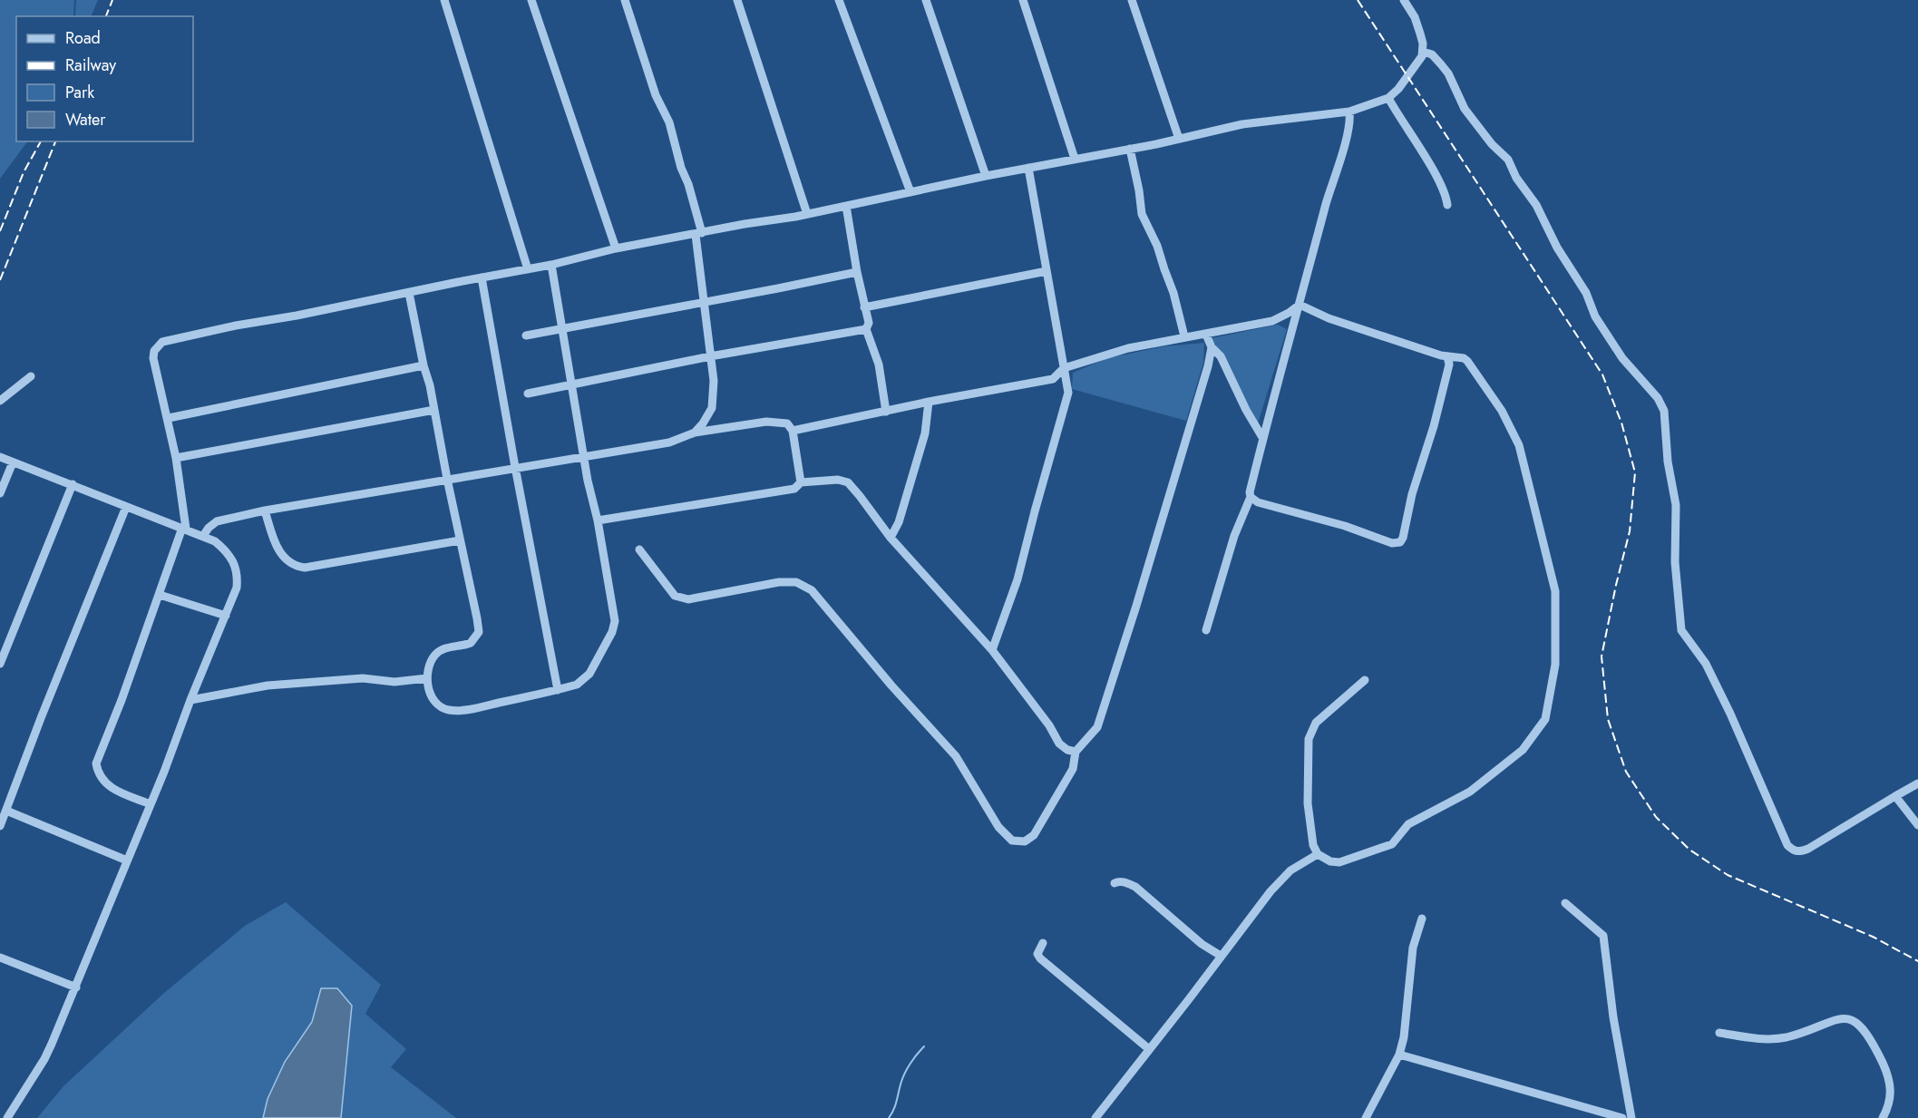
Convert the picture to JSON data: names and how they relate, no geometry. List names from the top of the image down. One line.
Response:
{"legend":["Road","Railway","Park","Water"]}
